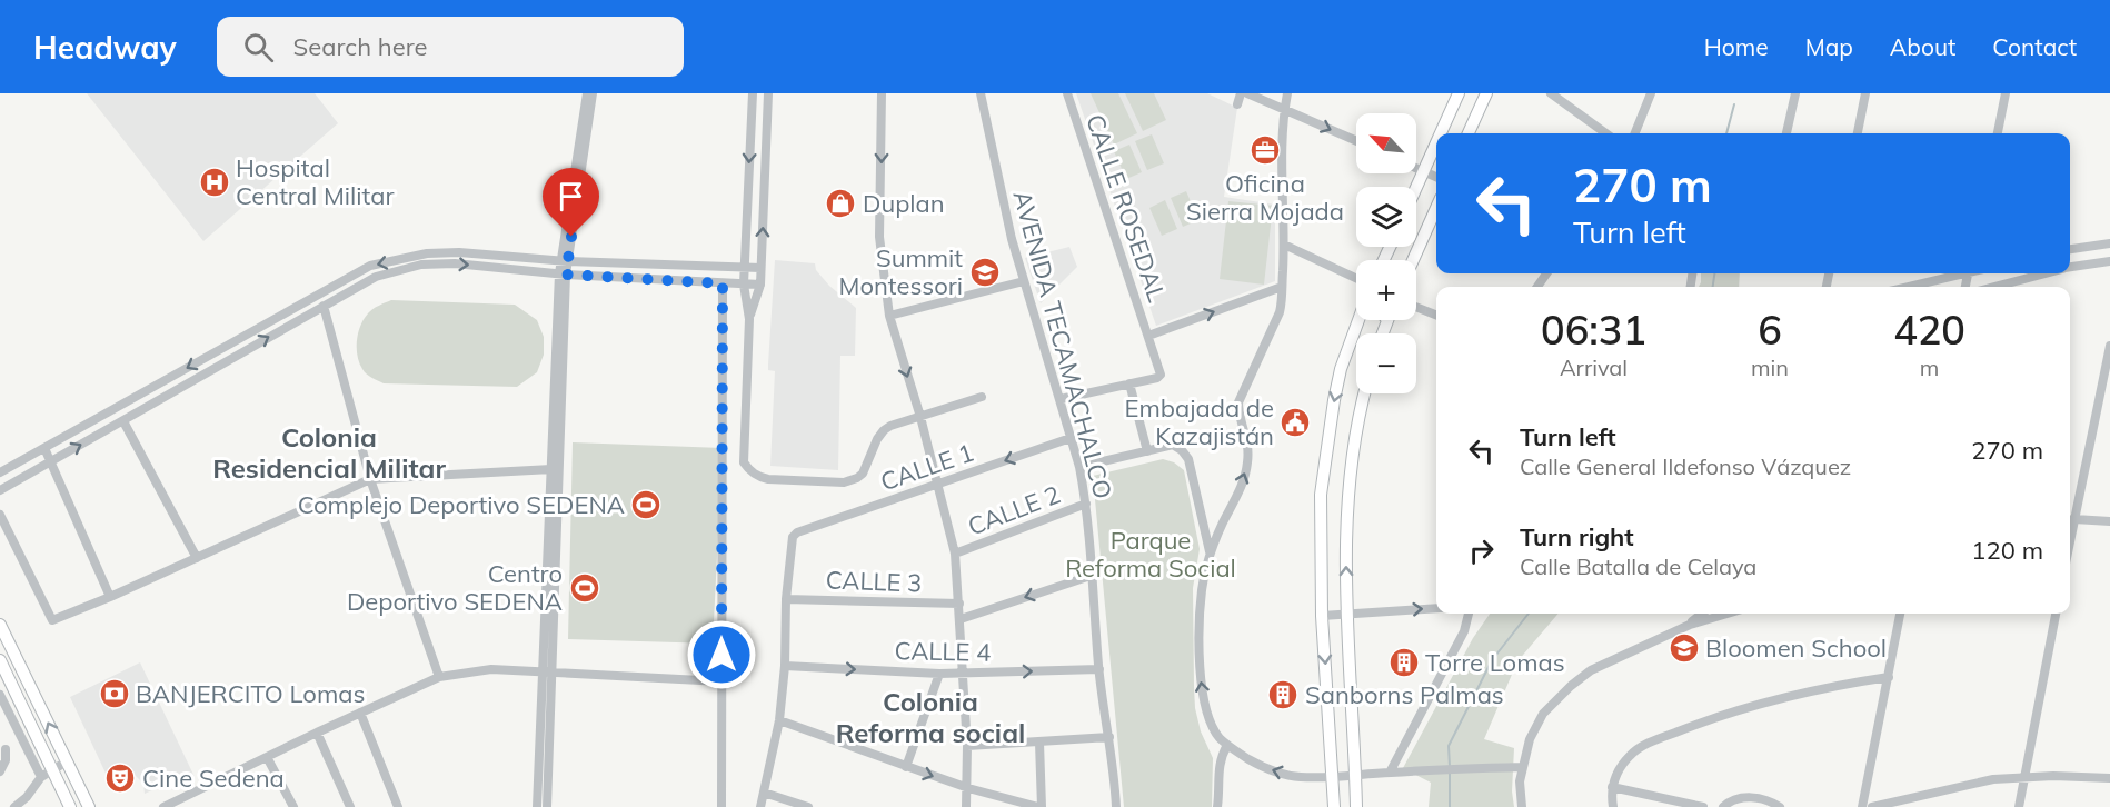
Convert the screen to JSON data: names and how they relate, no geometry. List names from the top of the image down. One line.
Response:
{"streets":{"street":["CALLE ROSEDAL","AVENIDA TECAMACHALCO","CALLE 1","CALLE 2","CALLE 3","CALLE 4"]},"crossings":[["AVENIDA TECAMACHALCO","CALLE 1"],["AVENIDA TECAMACHALCO","CALLE 2"],["AVENIDA TECAMACHALCO","CALLE 4"],["CALLE 1","CALLE 3"]],"districts":["Colonia Residencial Militar","Colonia Reforma social"],"parks":["Parque Reforma Social"],"places":{"office":["Oficina Sierra Mojada"],"hospital":["Hospital Central Militar"],"shop":["Duplan"],"school or university":["Summit Montessori","Bloomen School"],"public building":["Embajada de Kazajistán"],"sports":["Complejo Deportivo SEDENA","Centro Deportivo SEDENA"],"building":["Torre Lomas","Sanborns Palmas"],"bank":["BANJERCITO Lomas"],"theatre":["Cine Sedena"]},"north":"top left","page":{"header":"Headway","search":"Search here","nav":["Home","Map","About","Contact"],"map_buttons":["+","−"],"turn":["270 m","Turn left"],"eta":["06:31","Arrival","6","min","420","m"],"list":[{"name":"Turn left","note":"Calle General Ildefonso Vázquez","value":"270 m"},{"name":"Turn right","note":"Calle Batalla de Celaya","value":"120 m"}]}}
